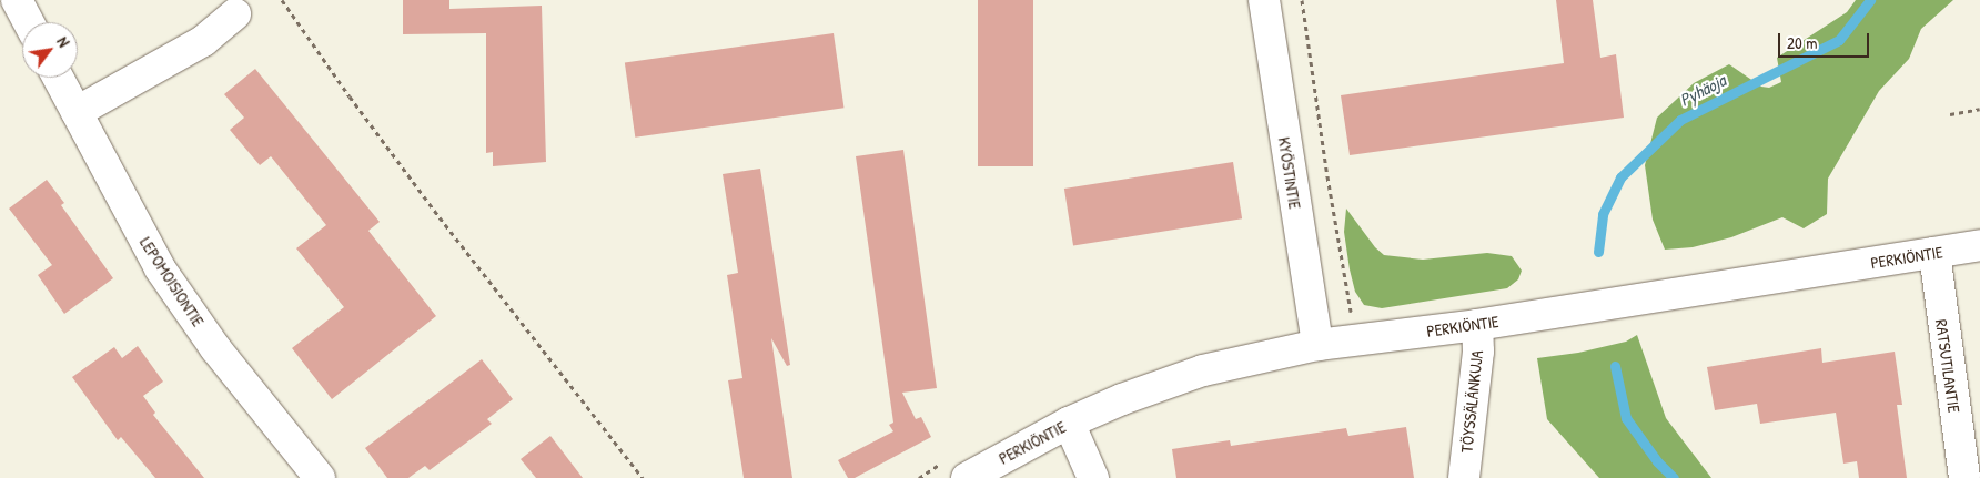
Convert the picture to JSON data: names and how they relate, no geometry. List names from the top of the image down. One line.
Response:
{"streets":{"street":["KYÖSTINTIE","PERKIÖNTIE","LEPOMOISIONTIE","RATSUTILANTIE","TÖYSSÄLÄNKUJA"]},"crossings":[["KYÖSTINTIE","PERKIÖNTIE"],["PERKIÖNTIE","RATSUTILANTIE"],["PERKIÖNTIE","TÖYSSÄLÄNKUJA"]],"water":["Pyhäoja"],"scale_bar":"20 m","north":"top right"}
